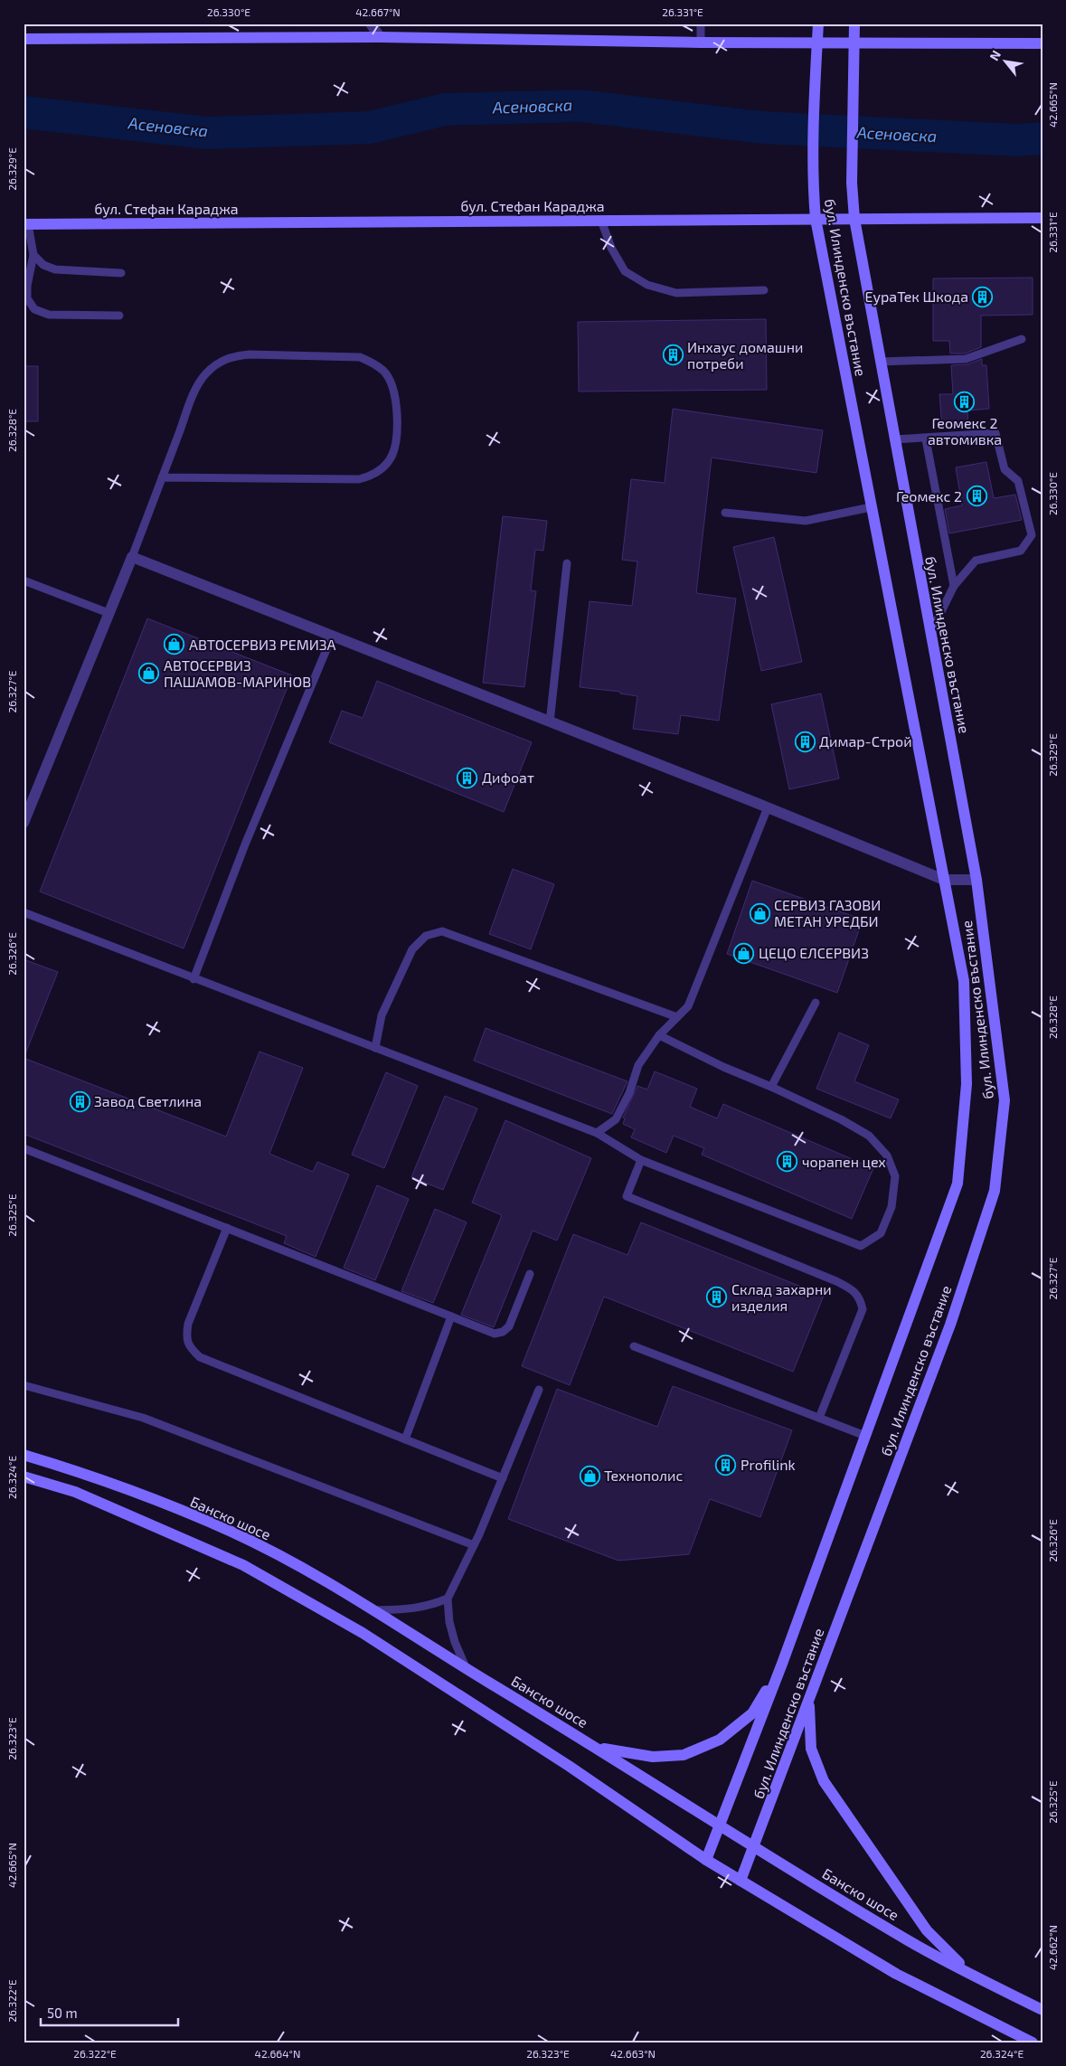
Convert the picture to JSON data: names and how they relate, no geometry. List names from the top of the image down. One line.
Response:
{"streets":{"main road":["бул. Стефан Караджа","бул. Илинденско въстание","Банско шосе"]},"crossings":[["бул. Стефан Караджа","бул. Илинденско въстание"],["бул. Илинденско въстание","Банско шосе"]],"water":["Асеновска"],"places":{"building":["ЕураТек Шкода","Инхаус домашни потреби","Геомекс 2 автомивка","Геомекс 2","Димар-Строй","Дифоат","Завод Светлина","чорапен цех","Склад захарни изделия","Profilink"],"shop":["АВТОСЕРВИЗ РЕМИЗА","АВТОСЕРВИЗ ПАШАМОВ-МАРИНОВ","СЕРВИЗ ГАЗОВИ МЕТАН УРЕДБИ","ЦЕЦО ЕЛСЕРВИЗ","Технополис"]},"scale_bar":"50 m","north":"top left","coordinates":["26.330°E","42.667°N","26.331°E","42.665°N","26.329°E","26.328°E","26.327°E","26.326°E","26.325°E","26.324°E","26.323°E","42.662°N","26.322°E","42.664°N","42.663°N"]}
